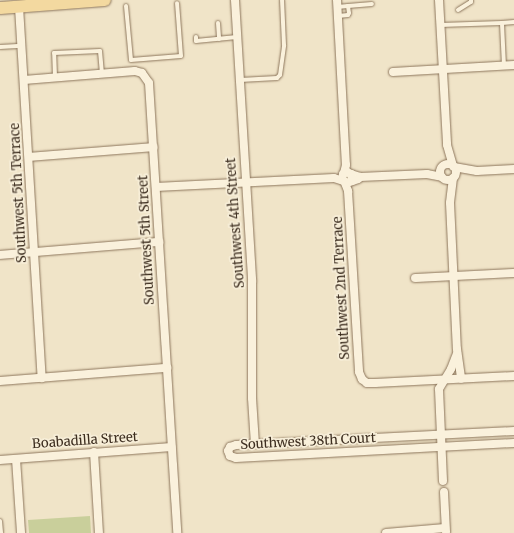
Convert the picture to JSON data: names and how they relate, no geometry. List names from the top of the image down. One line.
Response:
{"streets":{"street":["Southwest 5th Terrace","Southwest 4th Street","Southwest 5th Street","Southwest 2nd Terrace","Boabadilla Street","Southwest 38th Court"]},"crossings":[["Southwest 4th Street","Southwest 38th Court"],["Southwest 5th Street","Boabadilla Street"]]}
